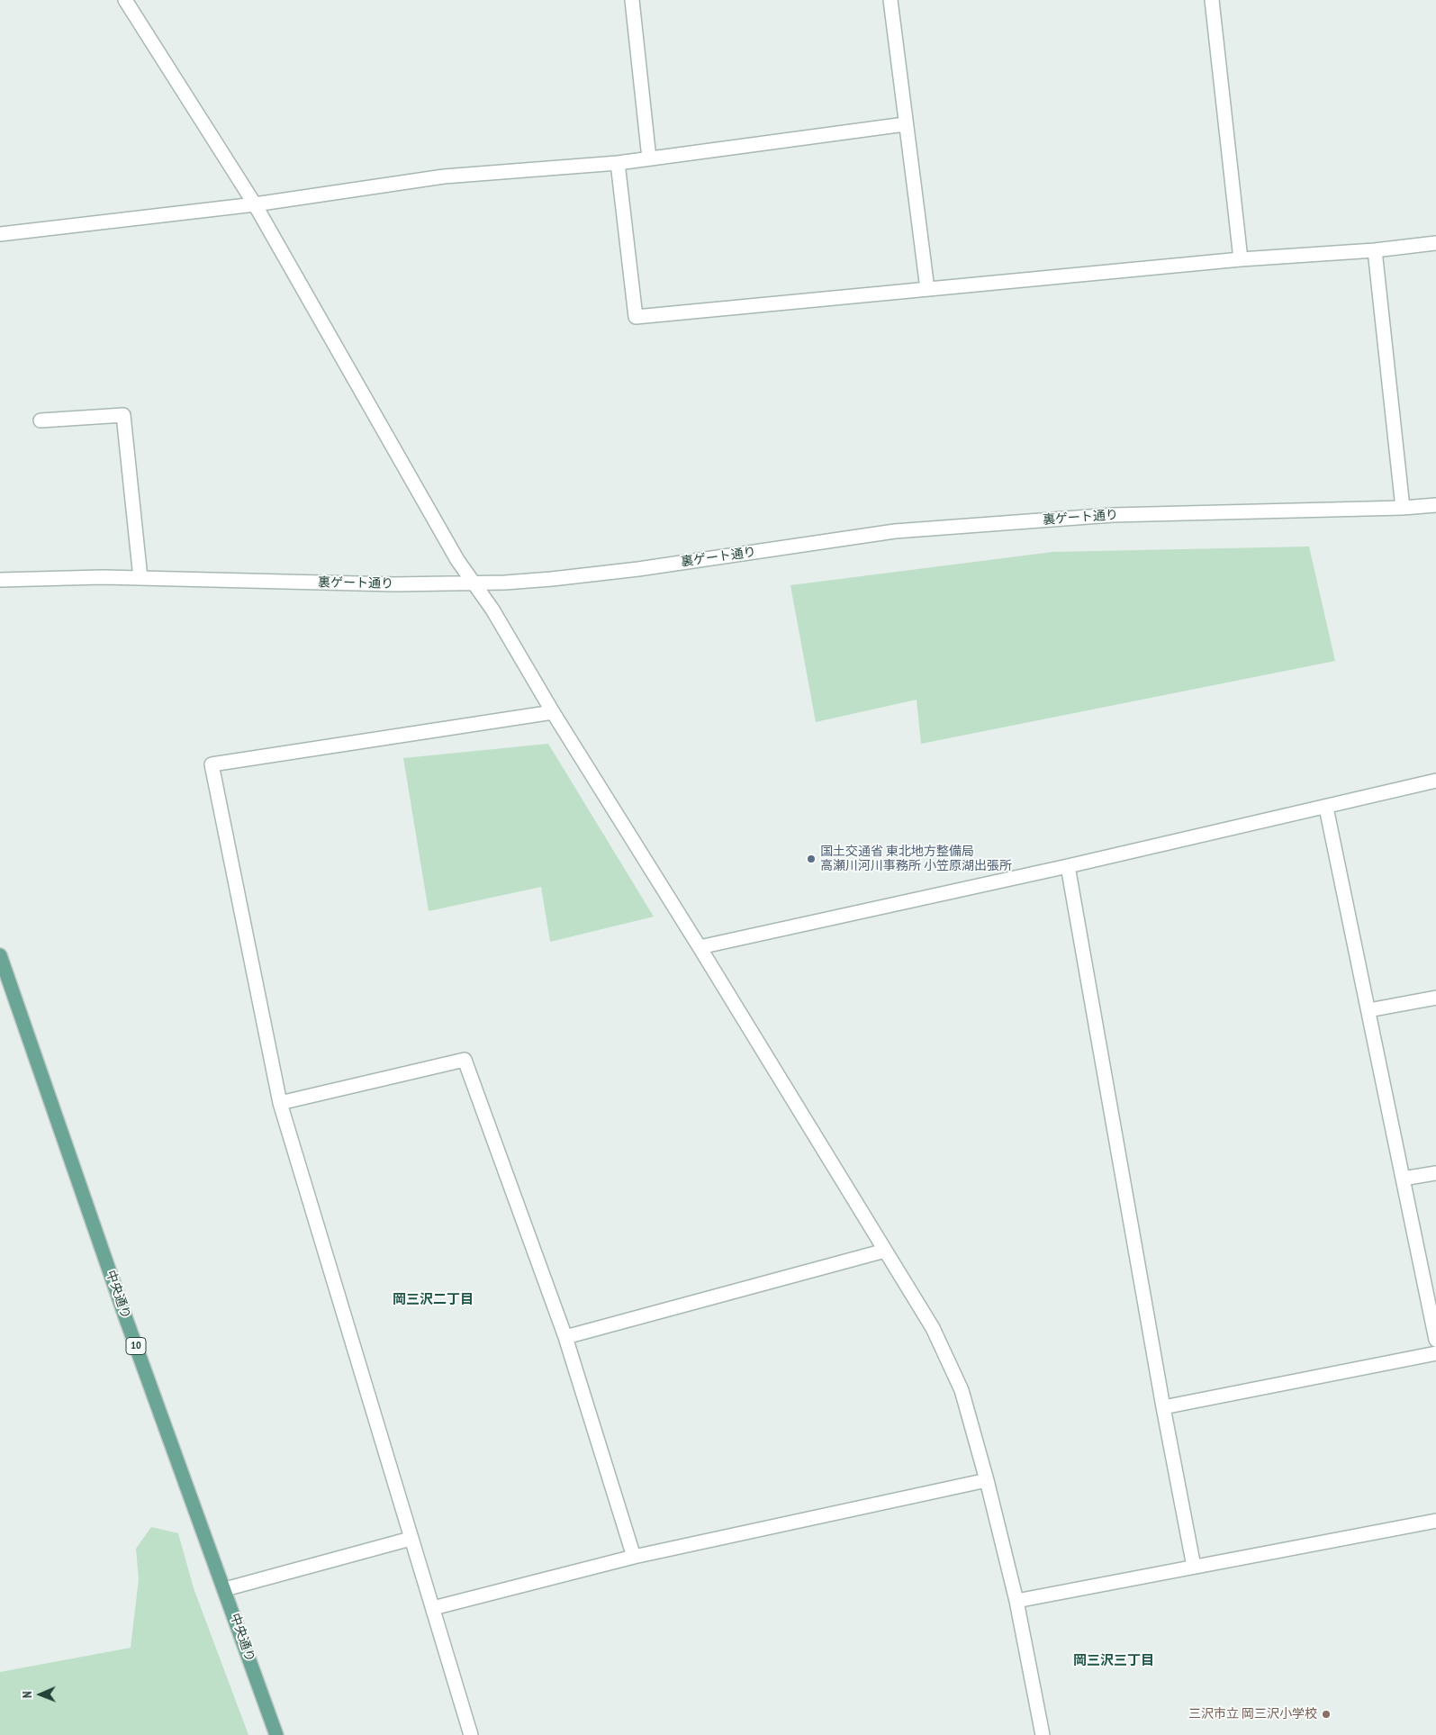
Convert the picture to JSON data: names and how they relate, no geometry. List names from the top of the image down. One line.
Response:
{"streets":{"main road":["中央通り","10"],"street":["裏ゲート通り"]},"districts":["岡三沢二丁目","岡三沢三丁目"],"places":["国土交通省 東北地方整備局 高瀬川河川事務所 小笠原湖出張所","三沢市立 岡三沢小学校"],"north":"left"}
